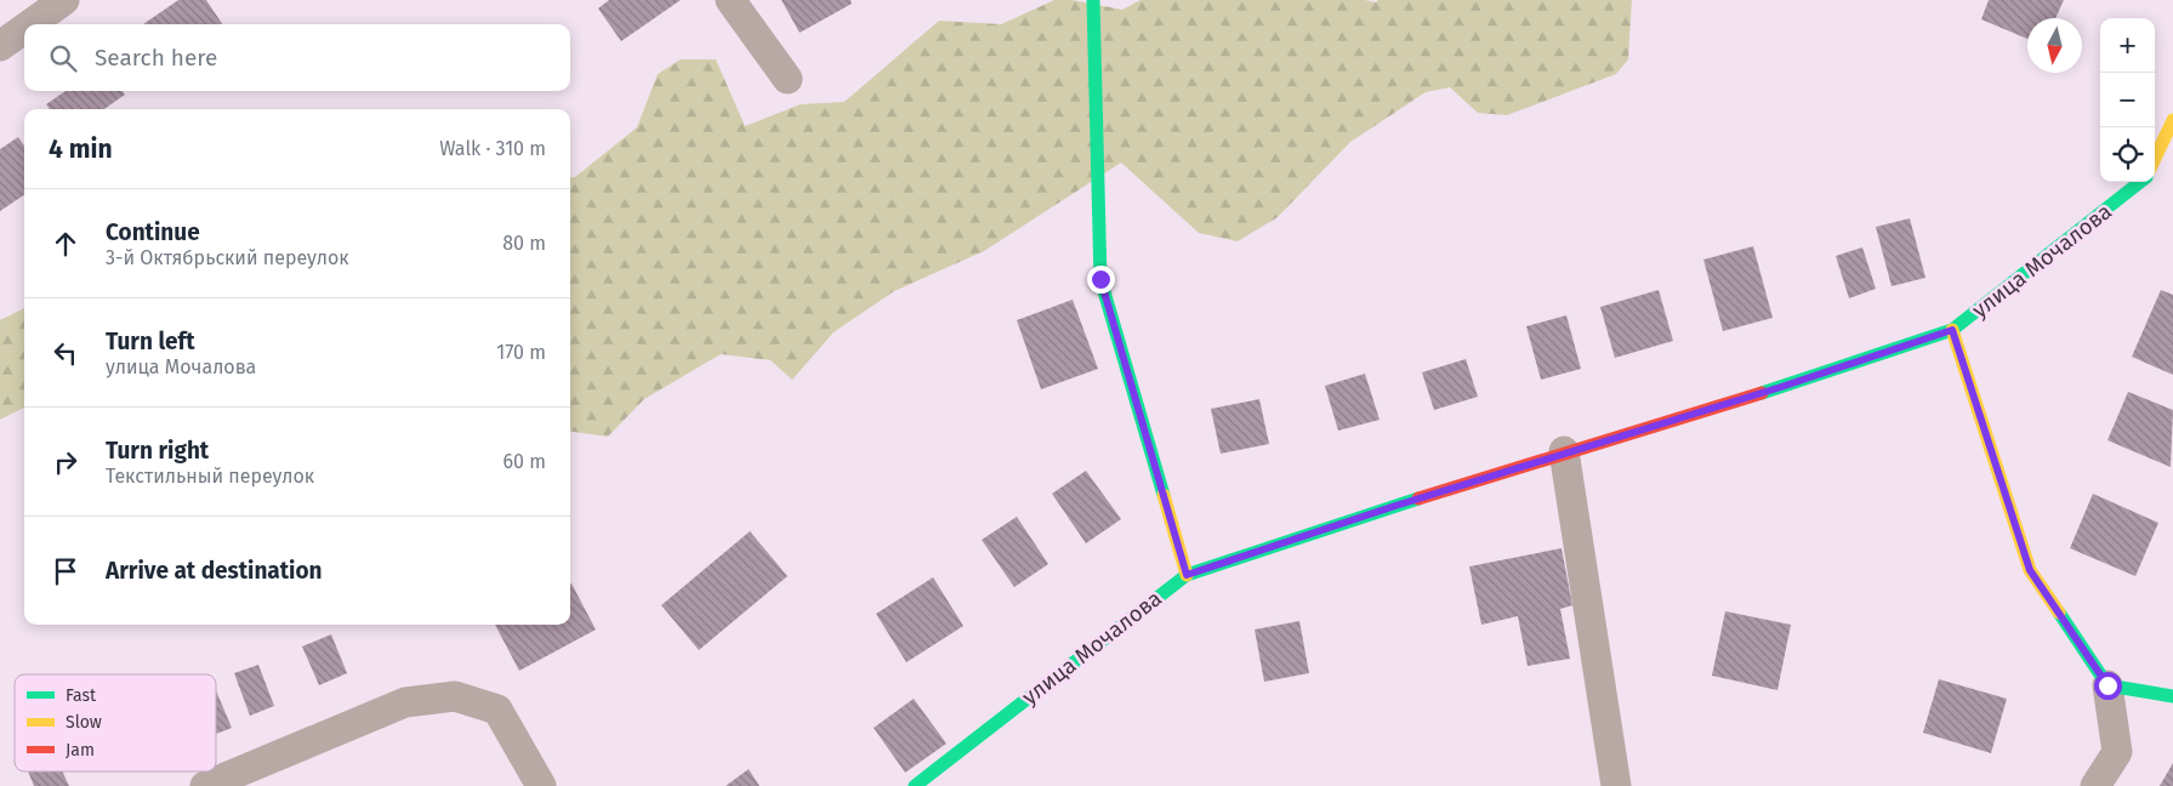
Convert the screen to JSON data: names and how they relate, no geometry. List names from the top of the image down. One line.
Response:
{"streets":{"street":["улица Мочалова"]},"legend":["Fast","Slow","Jam"],"north":"bottom","page":{"map_buttons":["+","−"],"search":"Search here","heading":["4 min","Walk · 310 m"],"list":[["Continue","3-й Октябрьский переулок","80 m"],["Turn left","улица Мочалова","170 m"],["Turn right","Текстильный переулок","60 m"],"Arrive at destination"]}}
